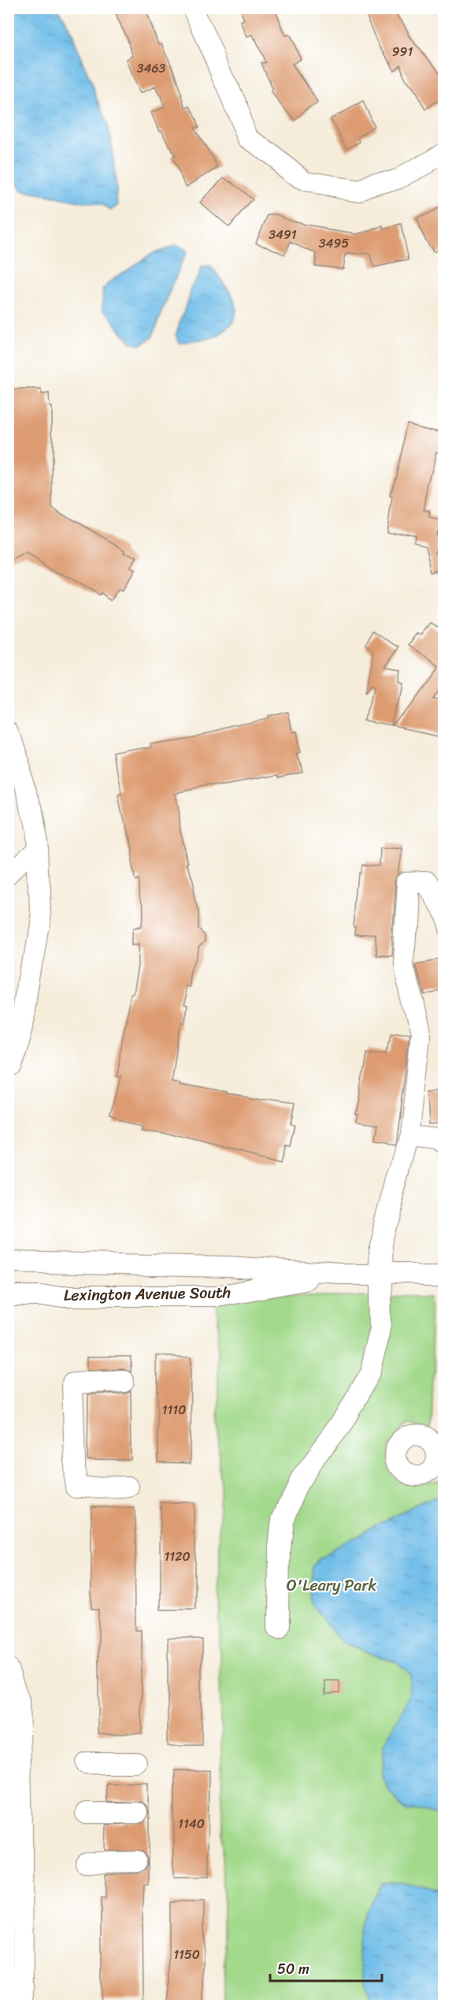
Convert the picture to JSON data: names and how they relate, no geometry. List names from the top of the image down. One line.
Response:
{"streets":{"street":["Lexington Avenue South"]},"parks":["O'Leary Park"],"house_numbers":["991","3463","3491","3495","1110","1120","1140","1150"],"scale_bar":"50 m"}
